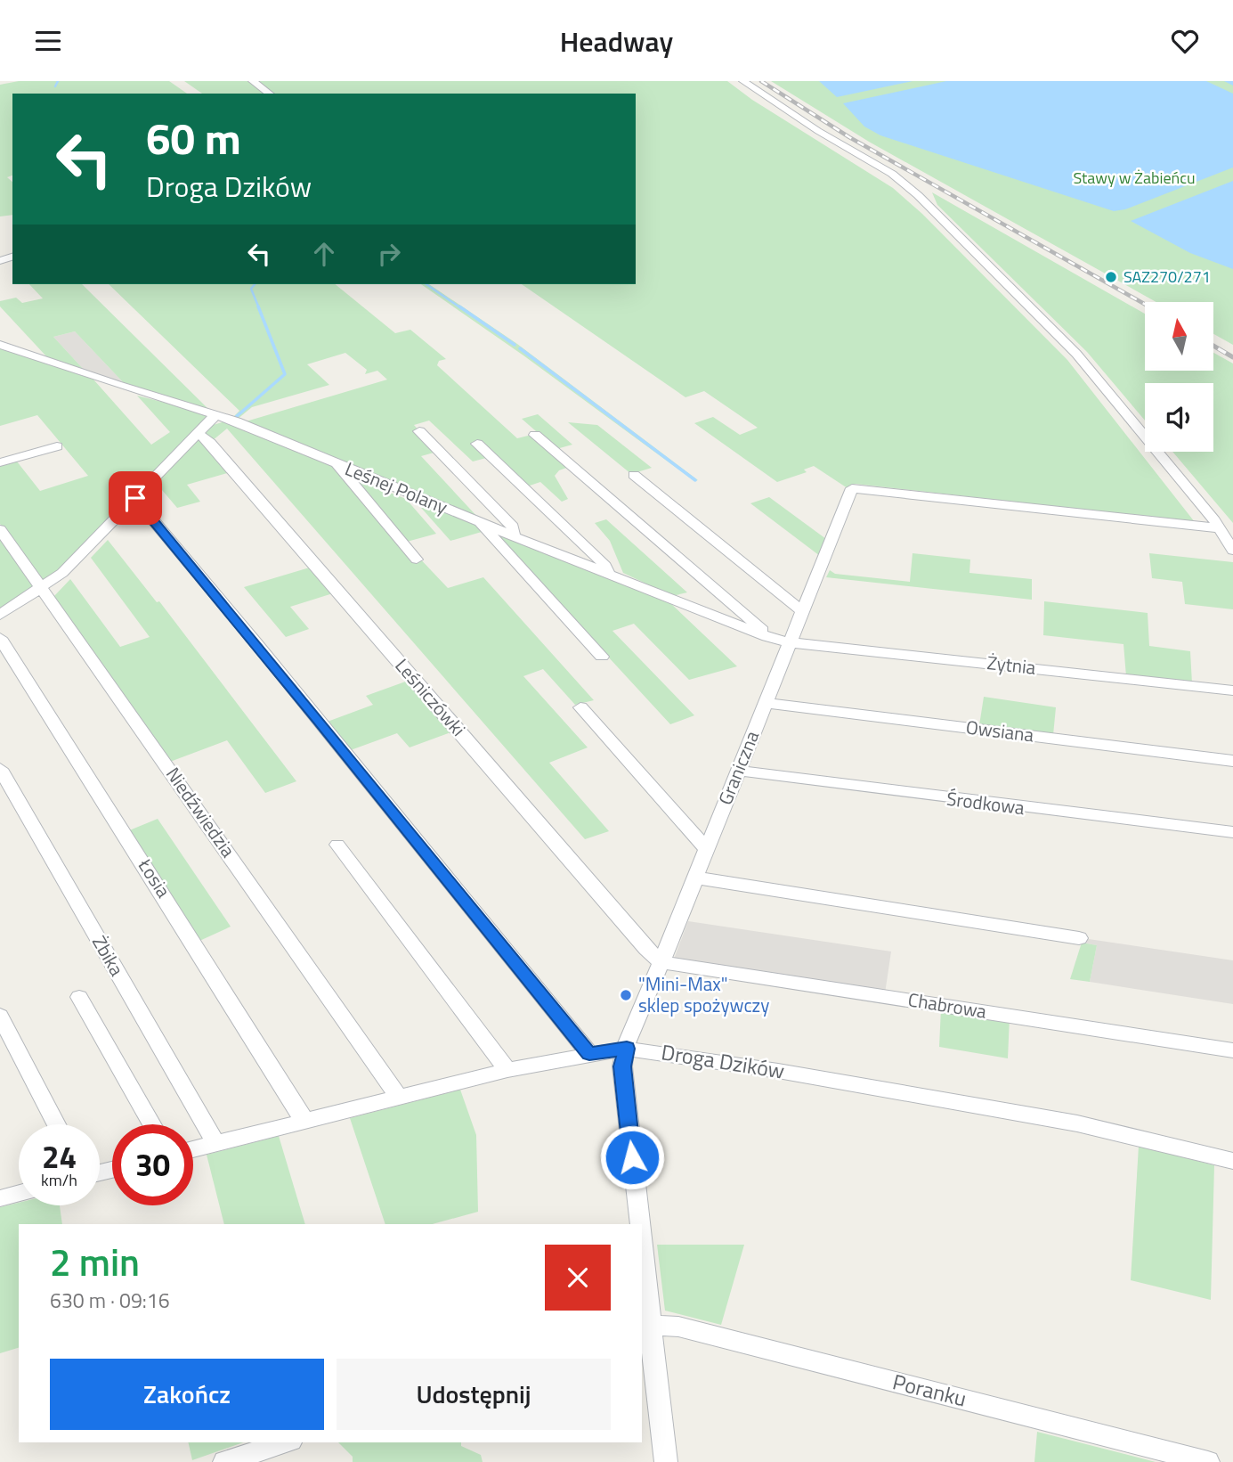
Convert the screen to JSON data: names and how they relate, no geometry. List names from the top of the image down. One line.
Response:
{"streets":{"street":["Leśnej Polany","Żytnia","Leśniczówki","Owsiana","Graniczna","Środkowa","Niedźwiedzia","Łosia","Żbika","Chabrowa","Droga Dzików","Poranku"]},"crossings":[["Leśnej Polany","Żytnia"],["Leśnej Polany","Graniczna"],["Żytnia","Graniczna"],["Leśniczówki","Graniczna"],["Leśniczówki","Chabrowa"],["Owsiana","Graniczna"],["Graniczna","Środkowa"],["Graniczna","Chabrowa"],["Graniczna","Droga Dzików"],["Graniczna","Poranku"],["Niedźwiedzia","Droga Dzików"],["Łosia","Droga Dzików"],["Żbika","Droga Dzików"]],"parks":["Stawy w Żabieńcu"],"places":["SAZ270/271","\"Mini-Max\" sklep spożywczy"],"north":"top","page":{"header":"Headway","turn":["60 m","Droga Dzików"],"speed":"24 km/h","limit":"30","heading":["2 min","630 m · 09:16"],"buttons":["Zakończ","Udostępnij"]}}
